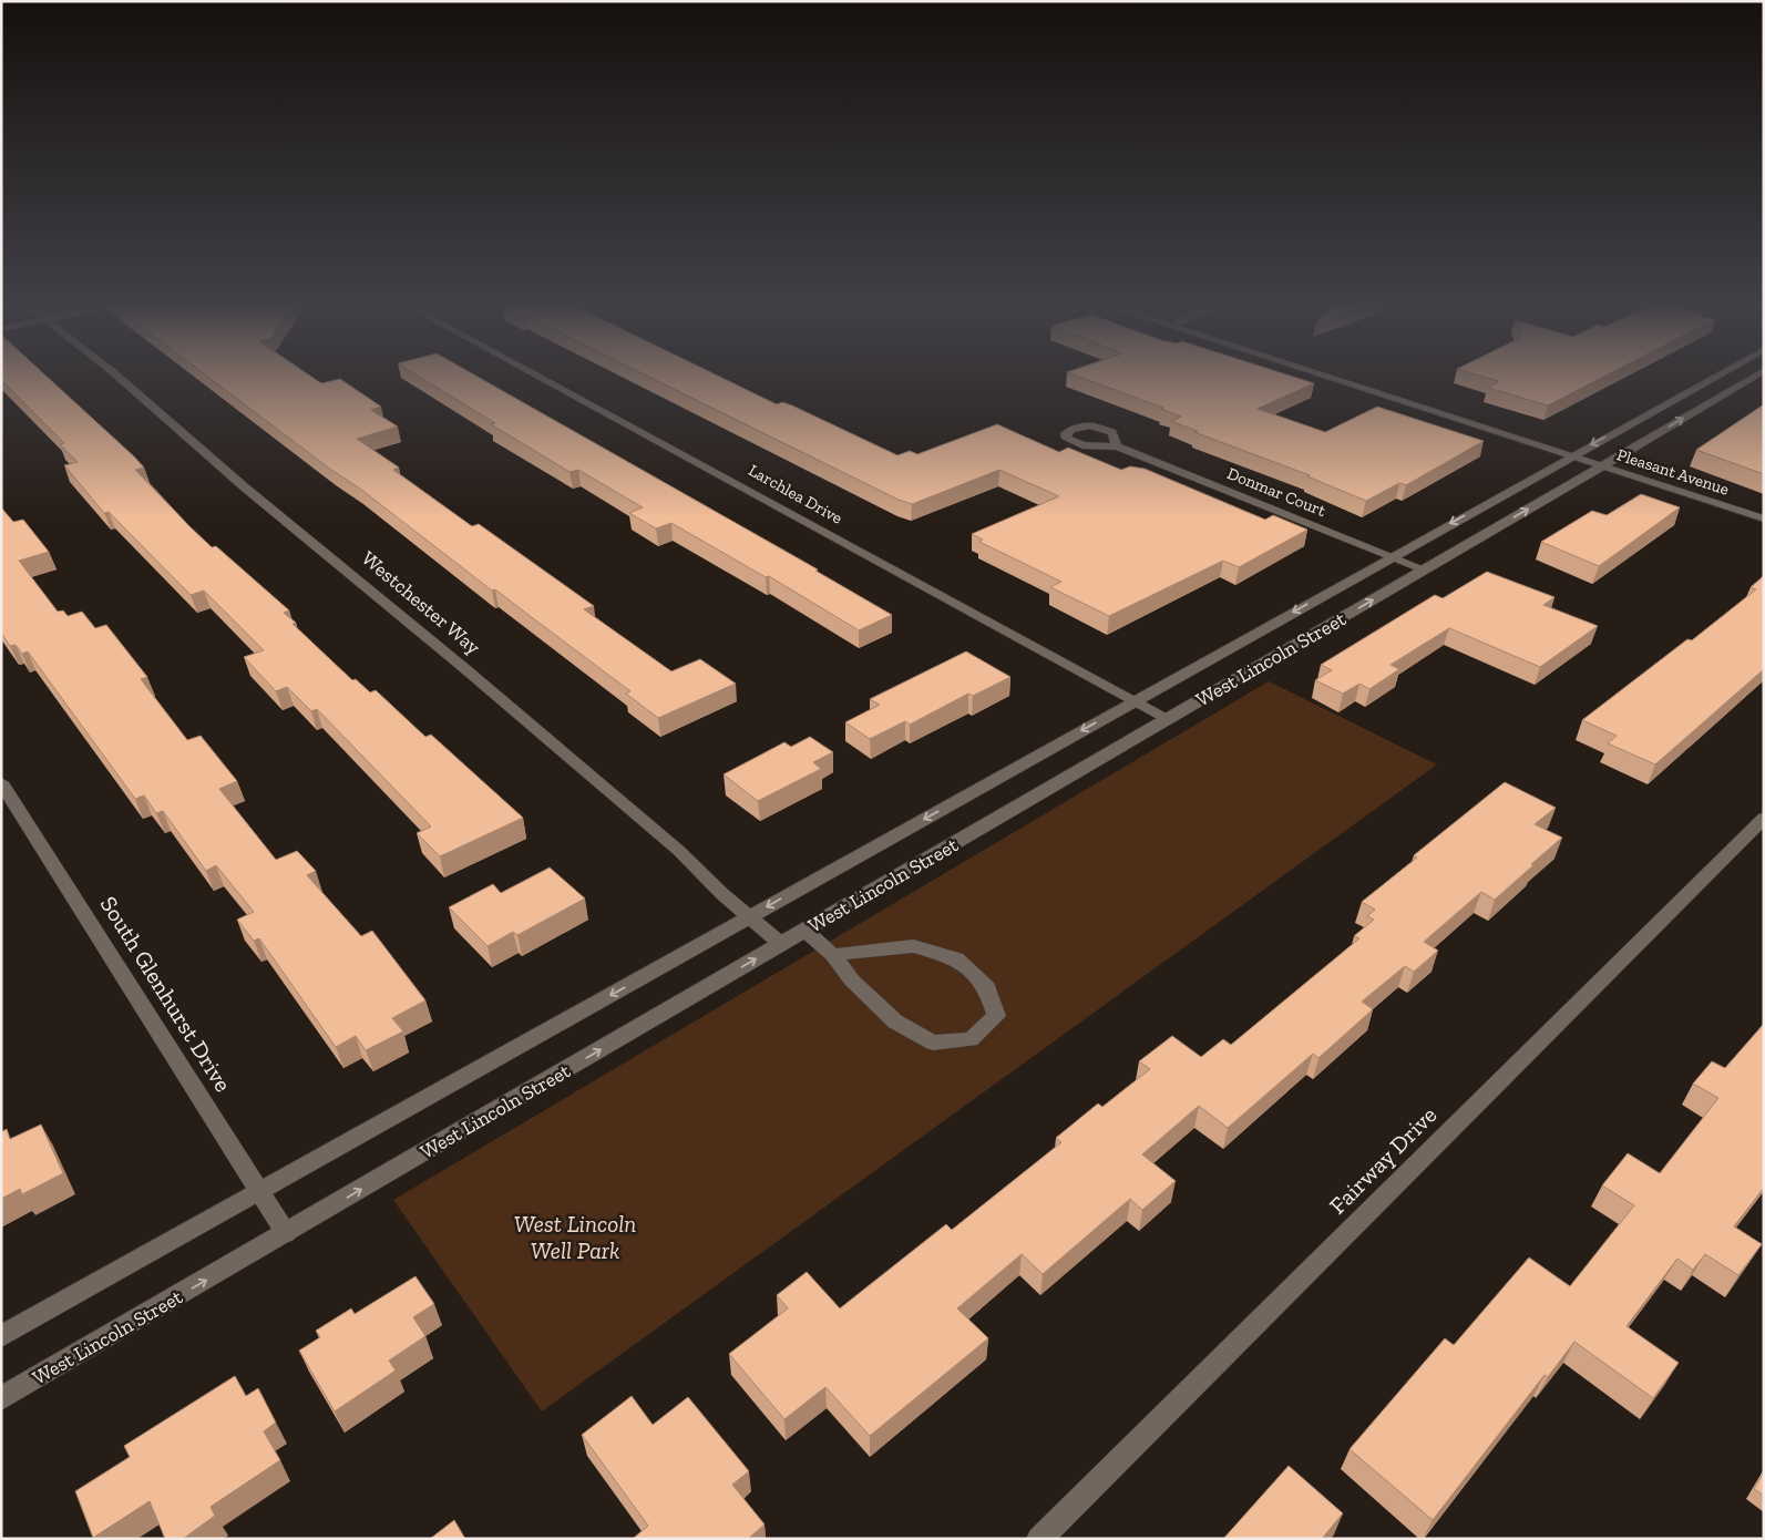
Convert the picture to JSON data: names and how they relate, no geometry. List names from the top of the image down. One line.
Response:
{"streets":{"street":["Pleasant Avenue","Donmar Court","Larchlea Drive","Westchester Way","West Lincoln Street","South Glenhurst Drive","Fairway Drive"]},"crossings":[["Pleasant Avenue","West Lincoln Street"],["Donmar Court","West Lincoln Street"],["Larchlea Drive","West Lincoln Street"],["Westchester Way","West Lincoln Street"],["West Lincoln Street","South Glenhurst Drive"]],"parks":["West Lincoln Well Park"]}
